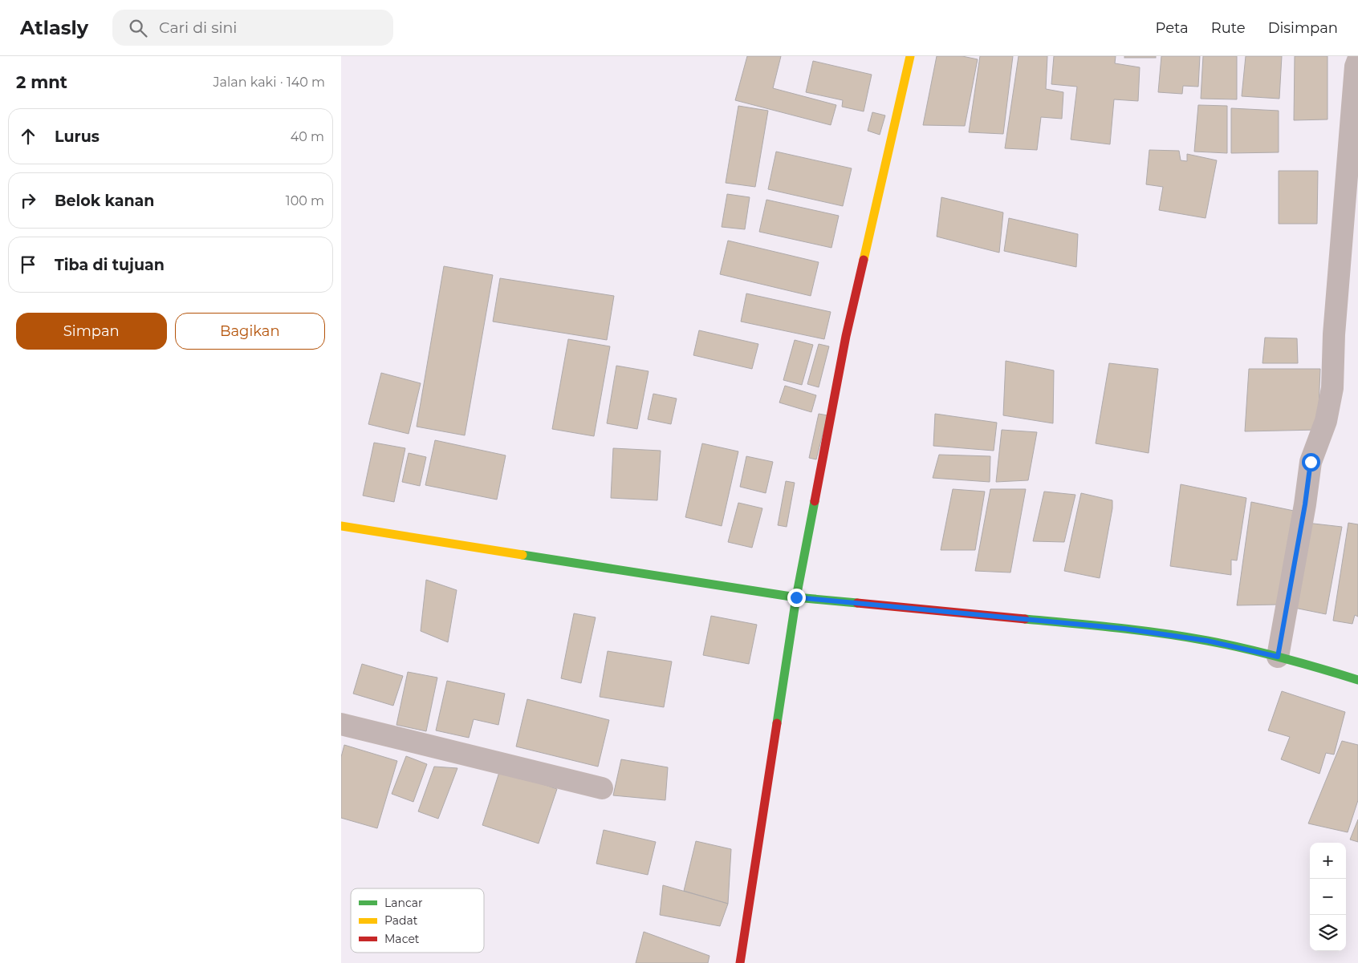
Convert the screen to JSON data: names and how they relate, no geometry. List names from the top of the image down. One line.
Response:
{"legend":["Lancar","Padat","Macet"],"page":{"header":"Atlasly","search":"Cari di sini","nav":["Peta","Rute","Disimpan"],"heading":["2 mnt","Jalan kaki · 140 m"],"list":[["Lurus","40 m"],["Belok kanan","100 m"],"Tiba di tujuan"],"buttons":["Simpan","Bagikan"],"map_buttons":["+","−"]}}
